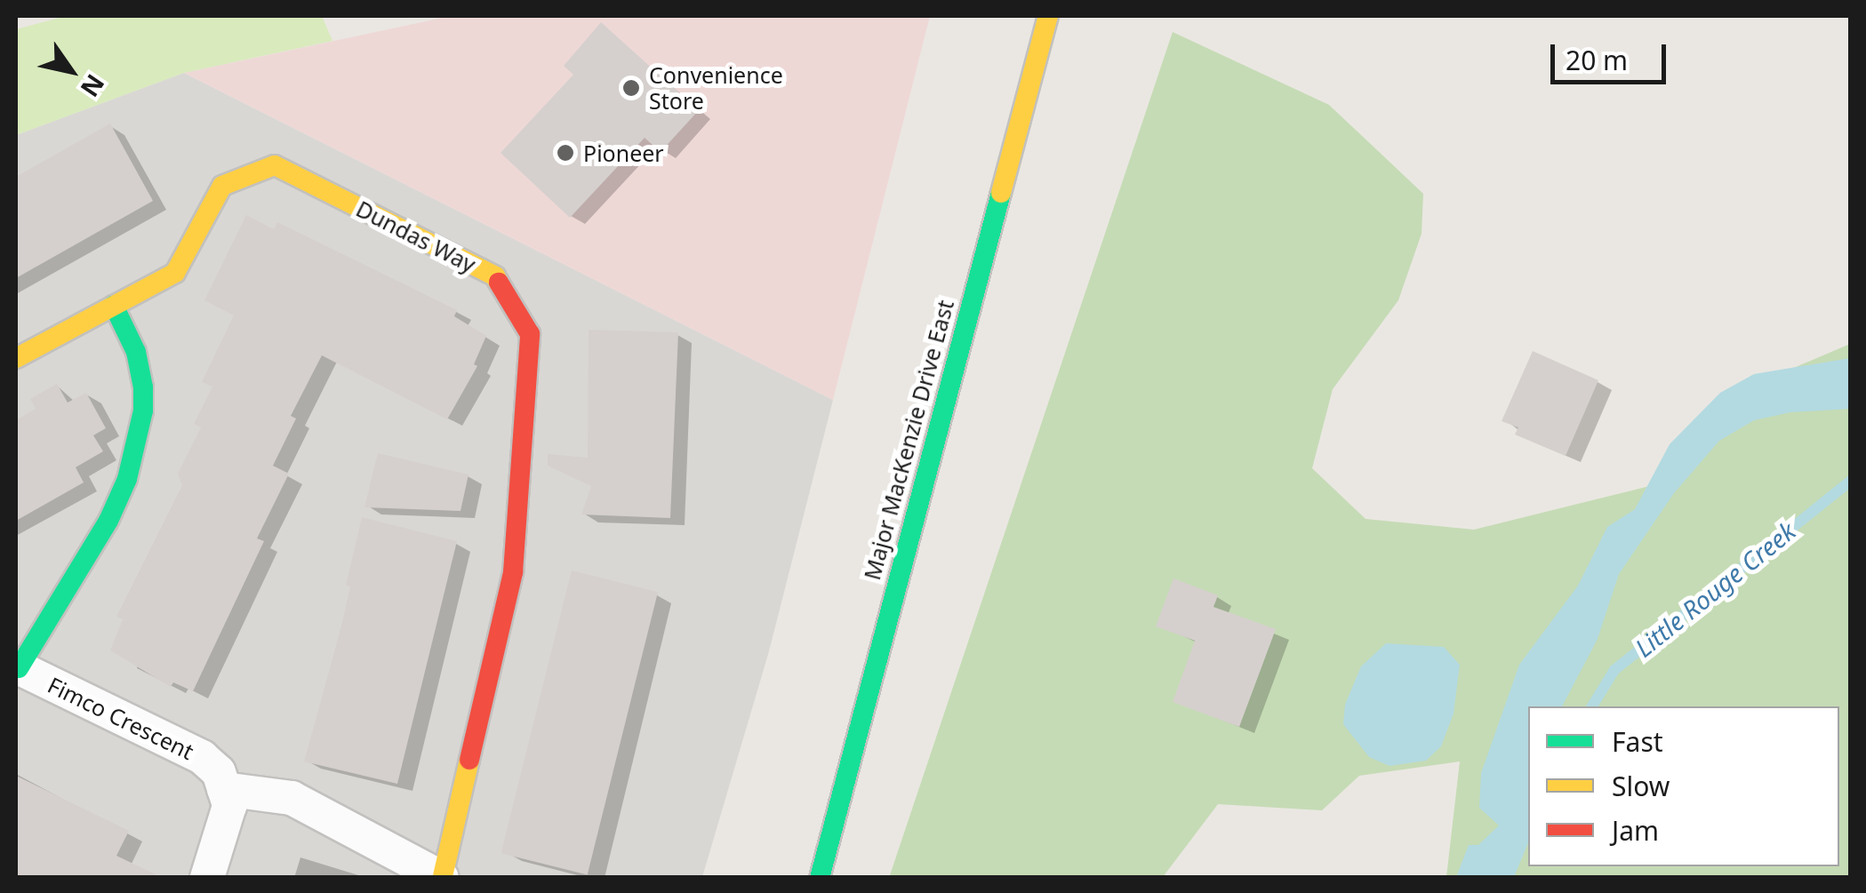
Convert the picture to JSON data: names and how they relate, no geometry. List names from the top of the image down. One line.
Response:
{"streets":{"street":["Dundas Way","Major MacKenzie Drive East","Fimco Crescent"]},"crossings":[["Dundas Way","Fimco Crescent"]],"water":["Little Rouge Creek"],"places":["Convenience Store","Pioneer"],"legend":["Fast","Slow","Jam"],"scale_bar":"20 m","north":"bottom right"}
